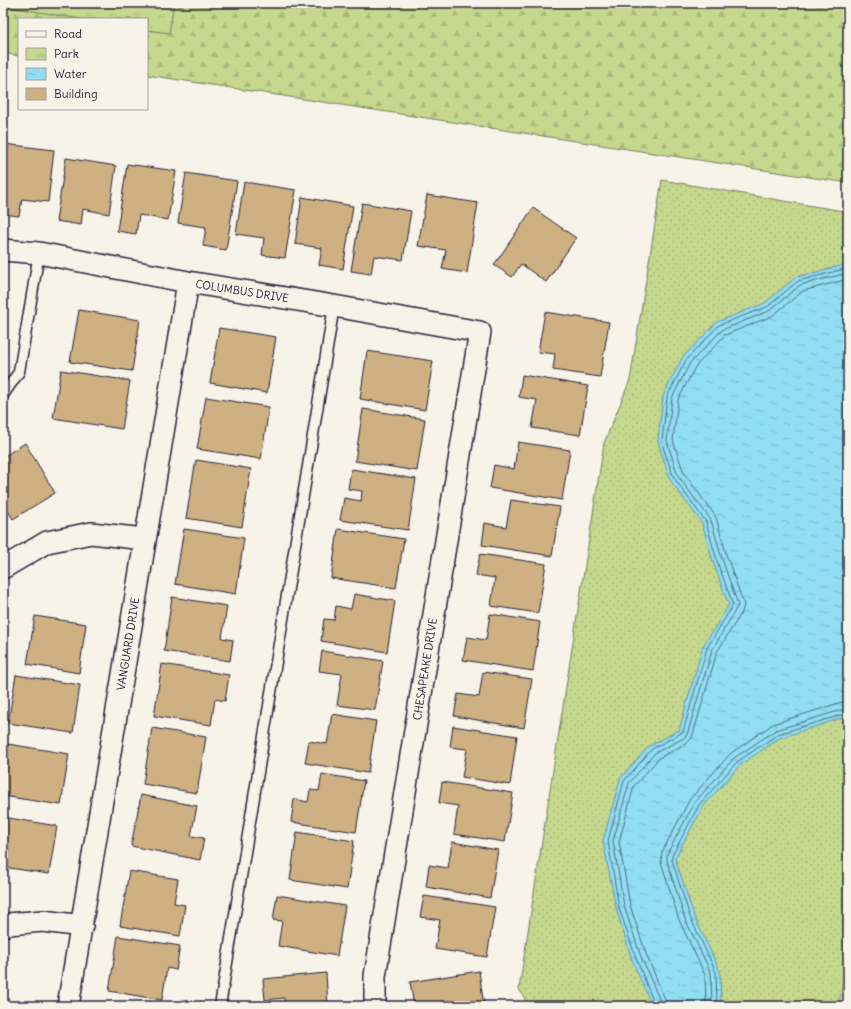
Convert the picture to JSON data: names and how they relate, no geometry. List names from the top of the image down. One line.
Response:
{"streets":{"street":["COLUMBUS DRIVE","VANGUARD DRIVE","CHESAPEAKE DRIVE"]},"crossings":[["COLUMBUS DRIVE","VANGUARD DRIVE"],["COLUMBUS DRIVE","CHESAPEAKE DRIVE"]],"legend":["Road","Park","Water","Building"]}
